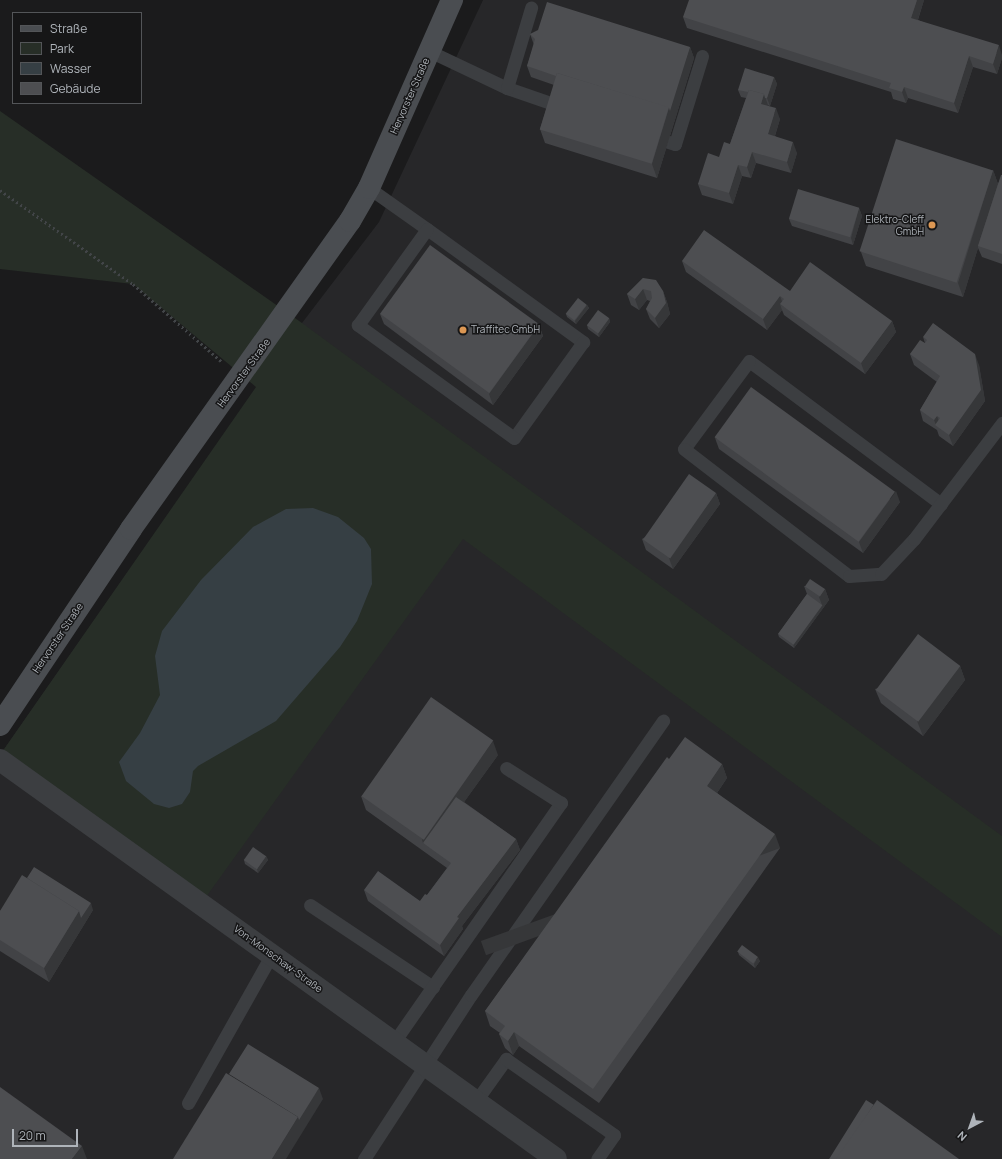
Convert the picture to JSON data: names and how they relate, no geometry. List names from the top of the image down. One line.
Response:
{"streets":{"street":["Hervorster Straße","Von-Monschaw-Straße"]},"places":["Elektro-Cleff GmbH","Traffitec GmbH"],"legend":["Straße","Park","Wasser","Gebäude"],"scale_bar":"20 m","north":"bottom left"}
